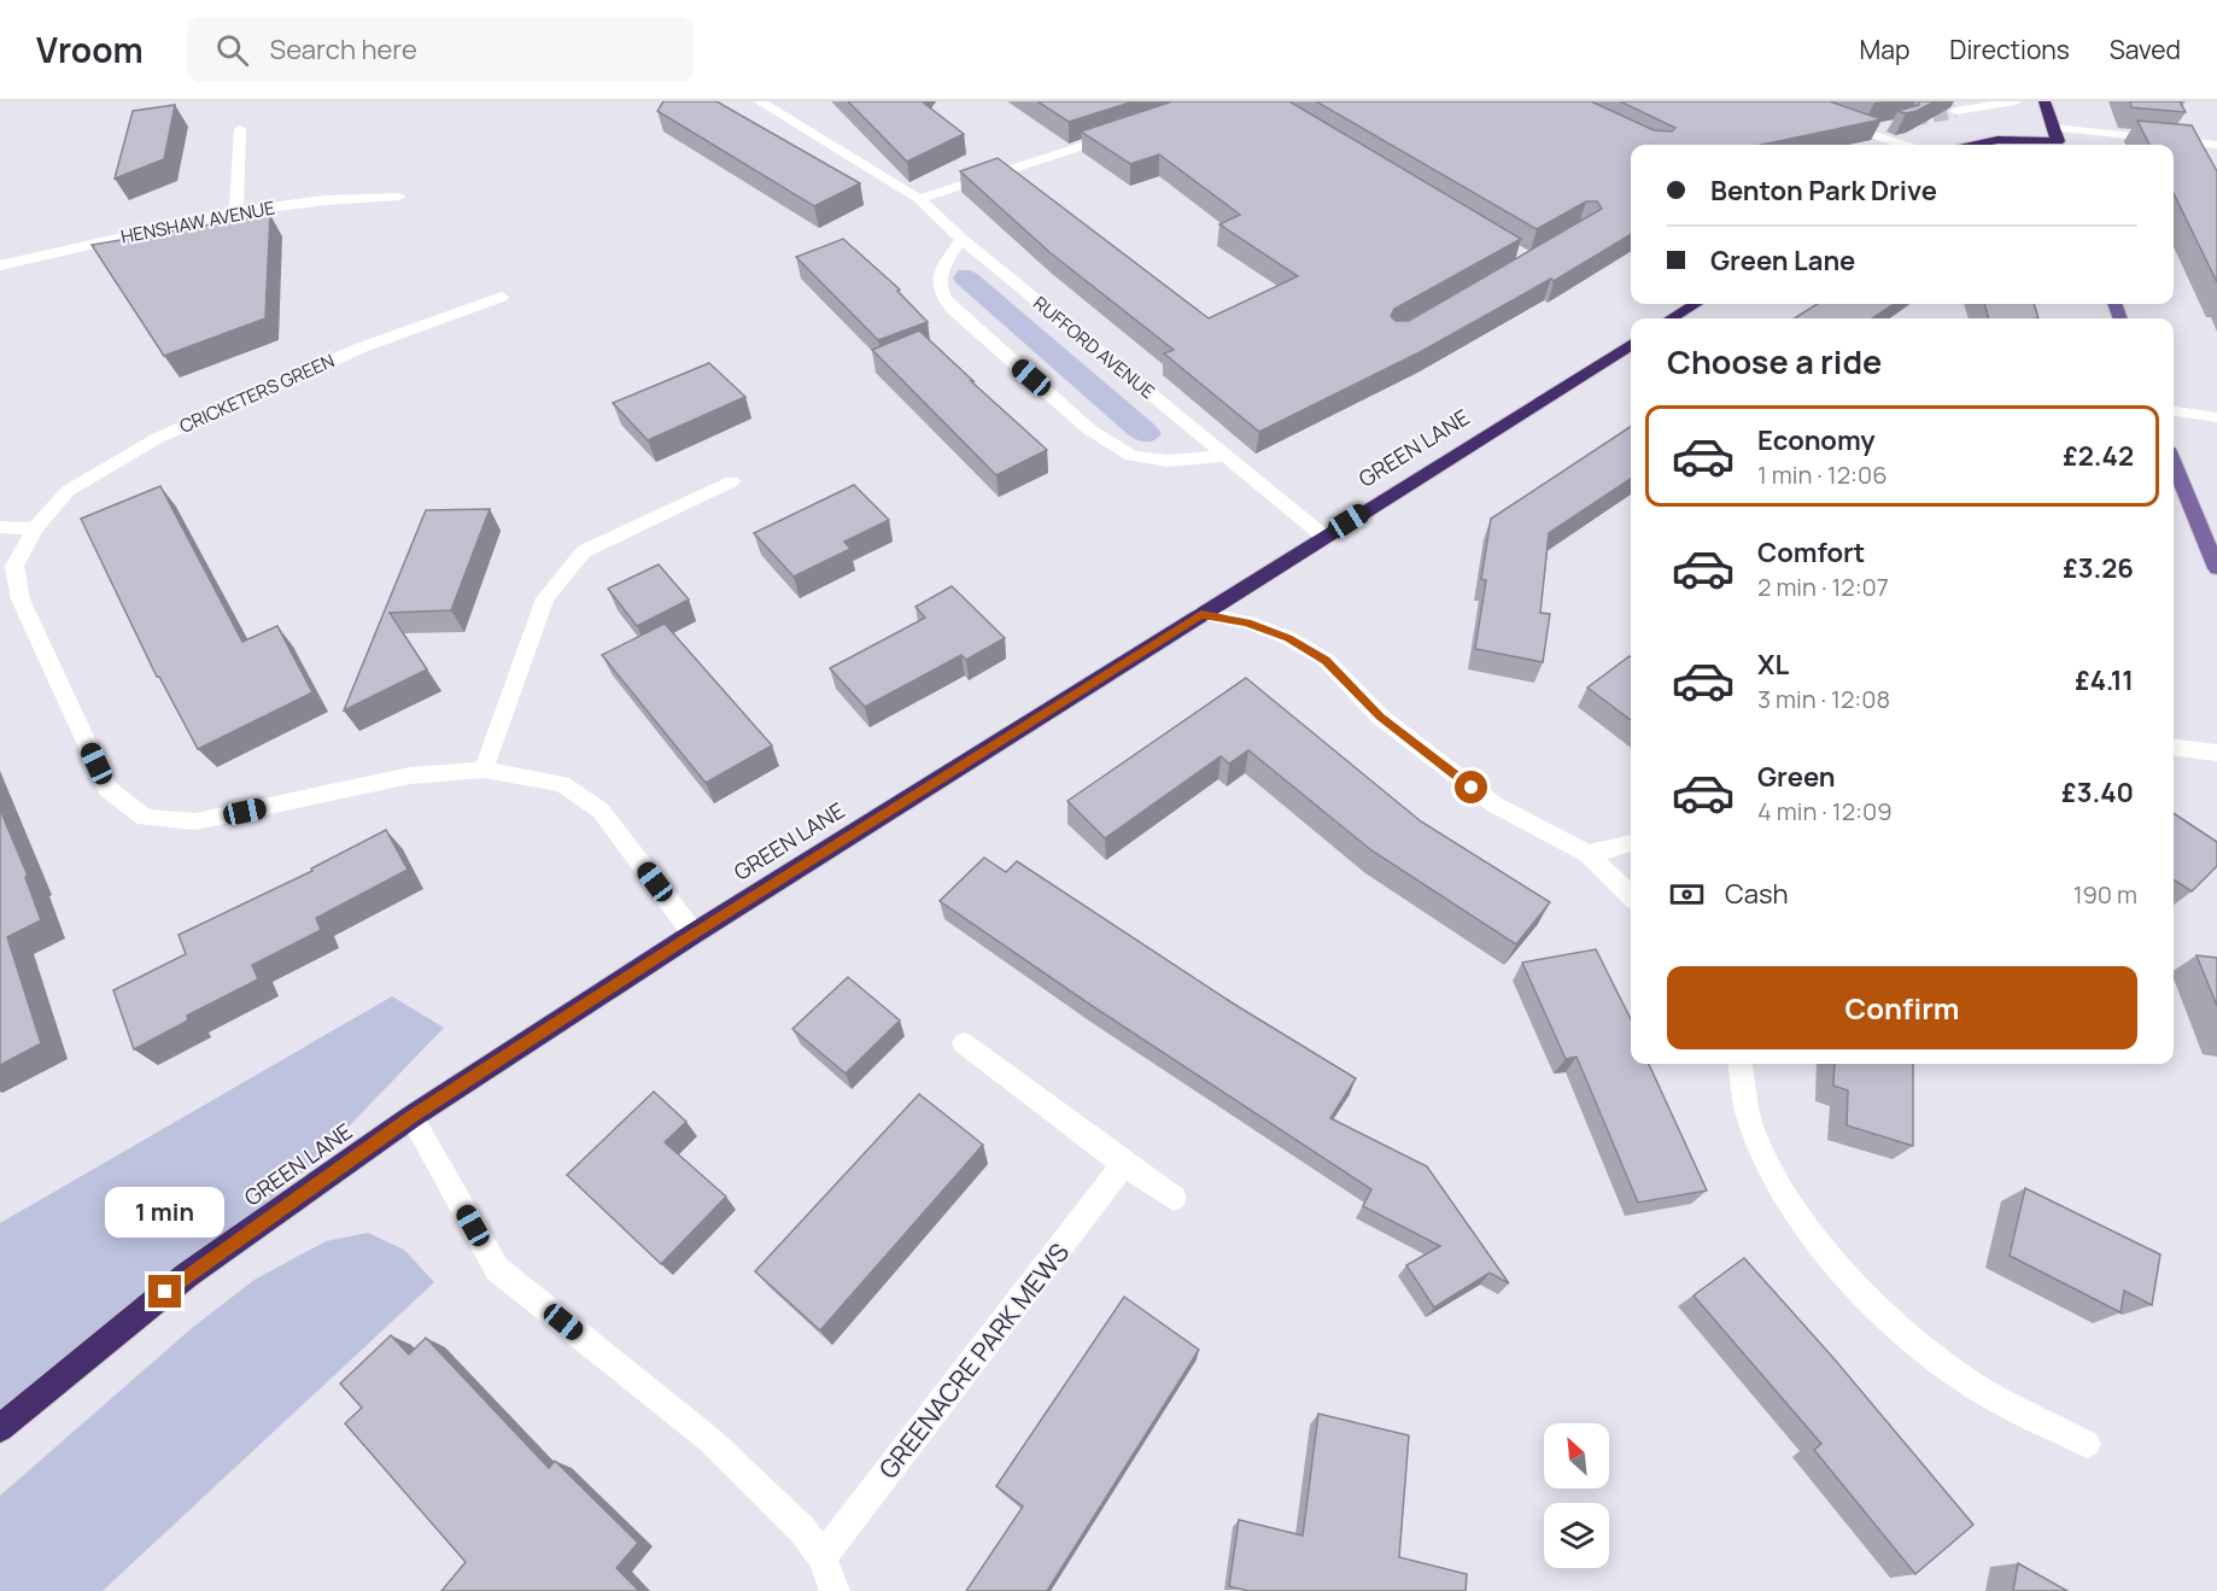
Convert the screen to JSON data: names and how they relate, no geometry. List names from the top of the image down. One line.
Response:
{"streets":{"highway":["GREEN LANE"],"street":["HENSHAW AVENUE","RUFFORD AVENUE","CRICKETERS GREEN","GREENACRE PARK MEWS"]},"crossings":[["RUFFORD AVENUE","GREEN LANE"],["CRICKETERS GREEN","GREEN LANE"]],"north":"top left","page":{"header":"Vroom","search":"Search here","nav":["Map","Directions","Saved"],"banner":["Benton Park Drive","Green Lane"],"heading":"Choose a ride","list":[{"name":"Economy","note":"1 min · 12:06","value":"£2.42"},{"name":"Comfort","note":"2 min · 12:07","value":"£3.26"},{"name":"XL","note":"3 min · 12:08","value":"£4.11"},{"name":"Green","note":"4 min · 12:09","value":"£3.40"}],"pay":["Cash","190 m"],"buttons":"Confirm","bubble":"1 min"}}
